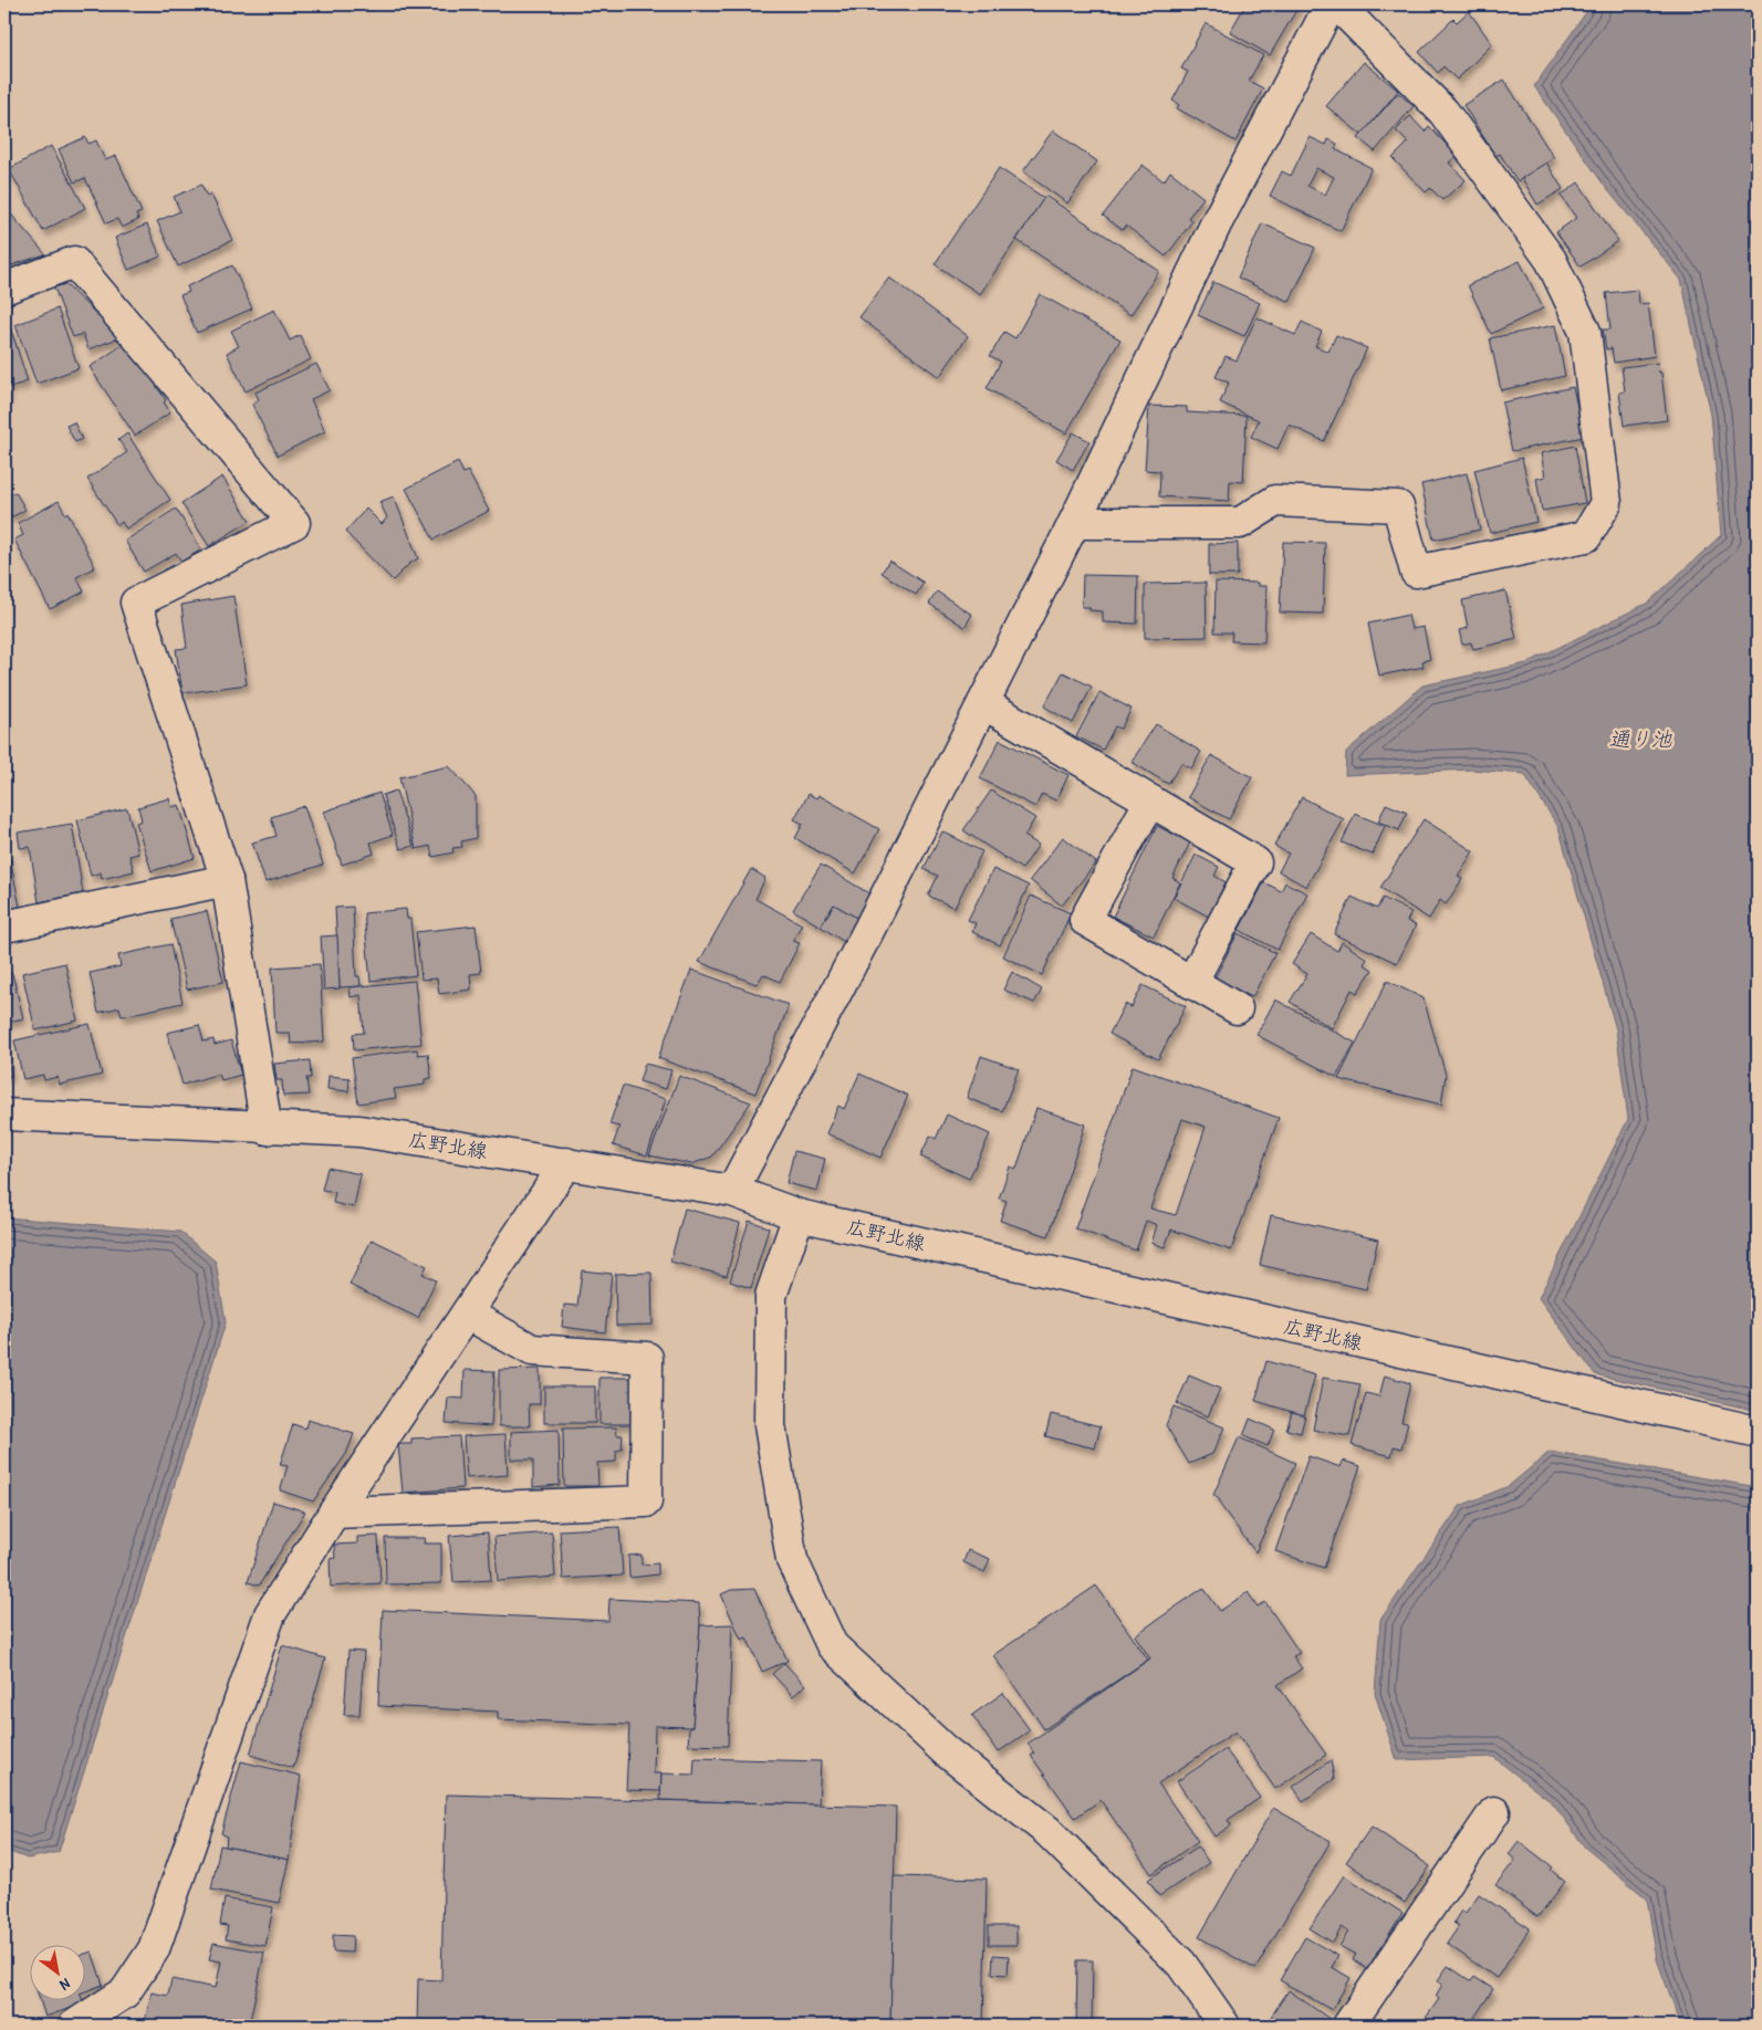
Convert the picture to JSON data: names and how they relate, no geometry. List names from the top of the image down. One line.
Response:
{"streets":{"street":["広野北線"]},"water":["通り池"],"north":"bottom right"}
